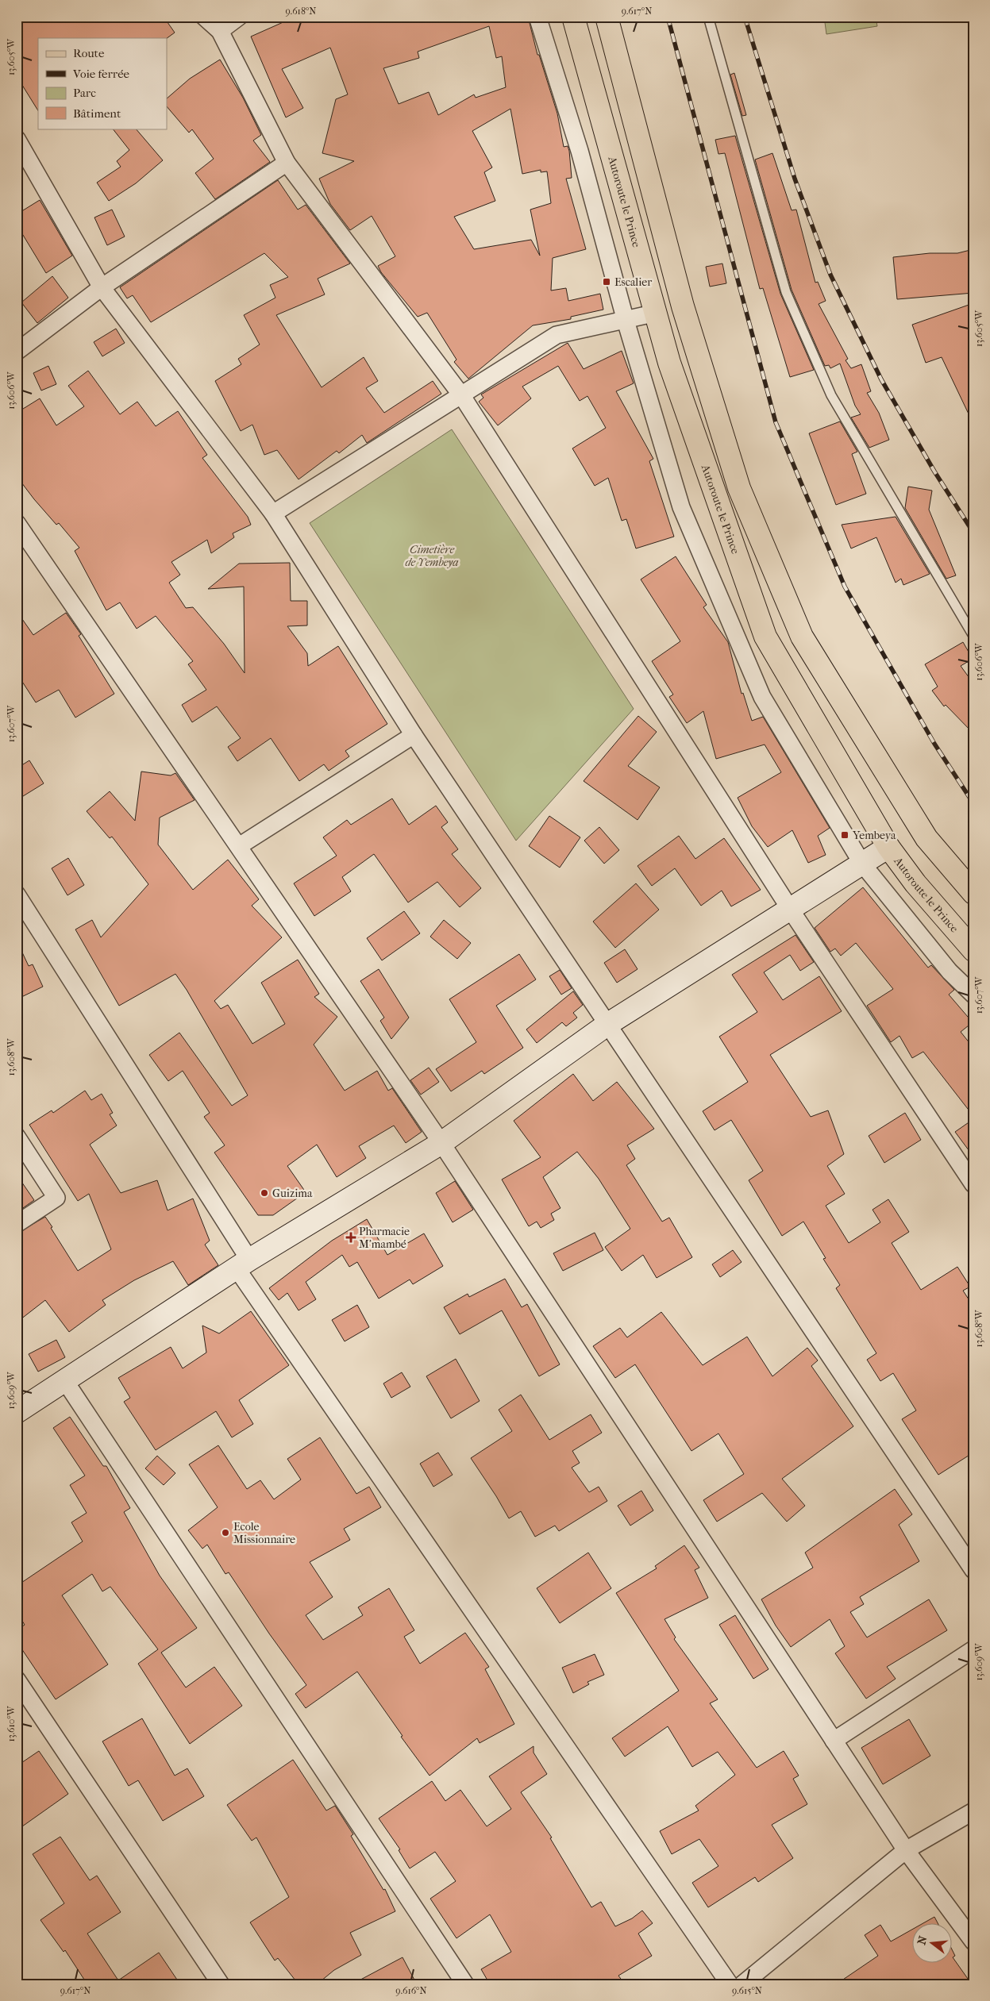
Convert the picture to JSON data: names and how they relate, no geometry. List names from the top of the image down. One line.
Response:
{"streets":{"main road":["Autoroute le Prince"]},"parks":["Cimetière de Yembeya"],"places":{"transit":["Escalier","Yembeya"],"other":["Guizima","Ecole Missionnaire"],"health":["Pharmacie M'mambé"]},"legend":["Route","Voie ferrée","Parc","Bâtiment"],"north":"left","coordinates":["9.618°N","9.617°N","13.605°W","13.606°W","13.607°W","13.608°W","13.609°W","13.610°W","9.616°N","9.615°N"]}
